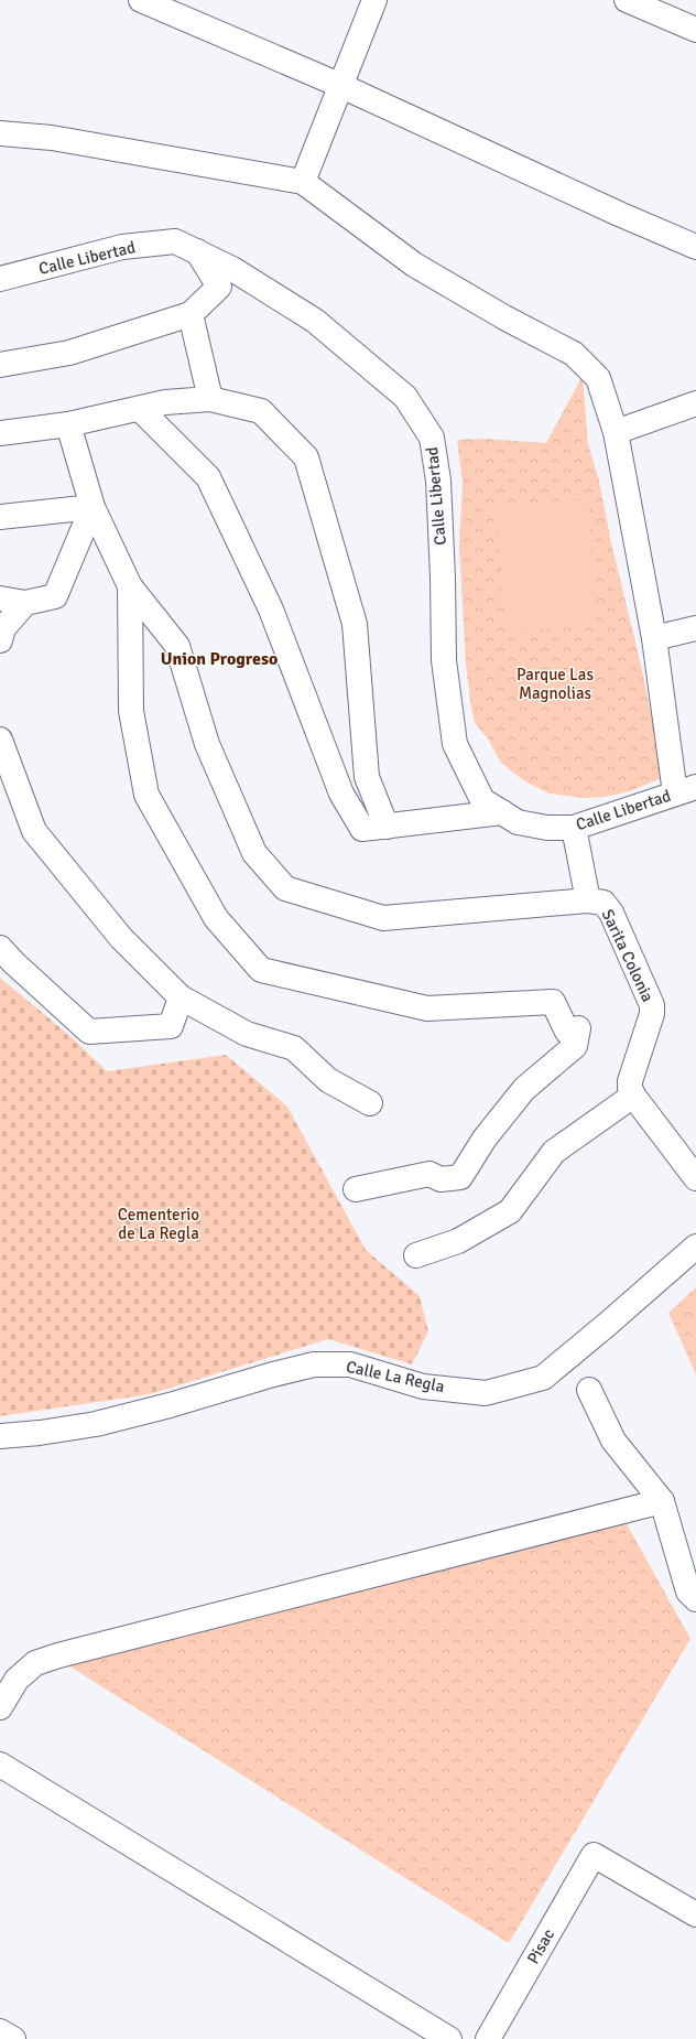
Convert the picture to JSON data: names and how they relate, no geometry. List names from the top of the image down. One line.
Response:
{"streets":{"street":["Calle Libertad","Sarita Colonia","Calle La Regla","Pisac"]},"crossings":[["Calle Libertad","Sarita Colonia"]],"districts":["Union Progreso"],"parks":["Parque Las Magnolias","Cementerio de La Regla"]}
